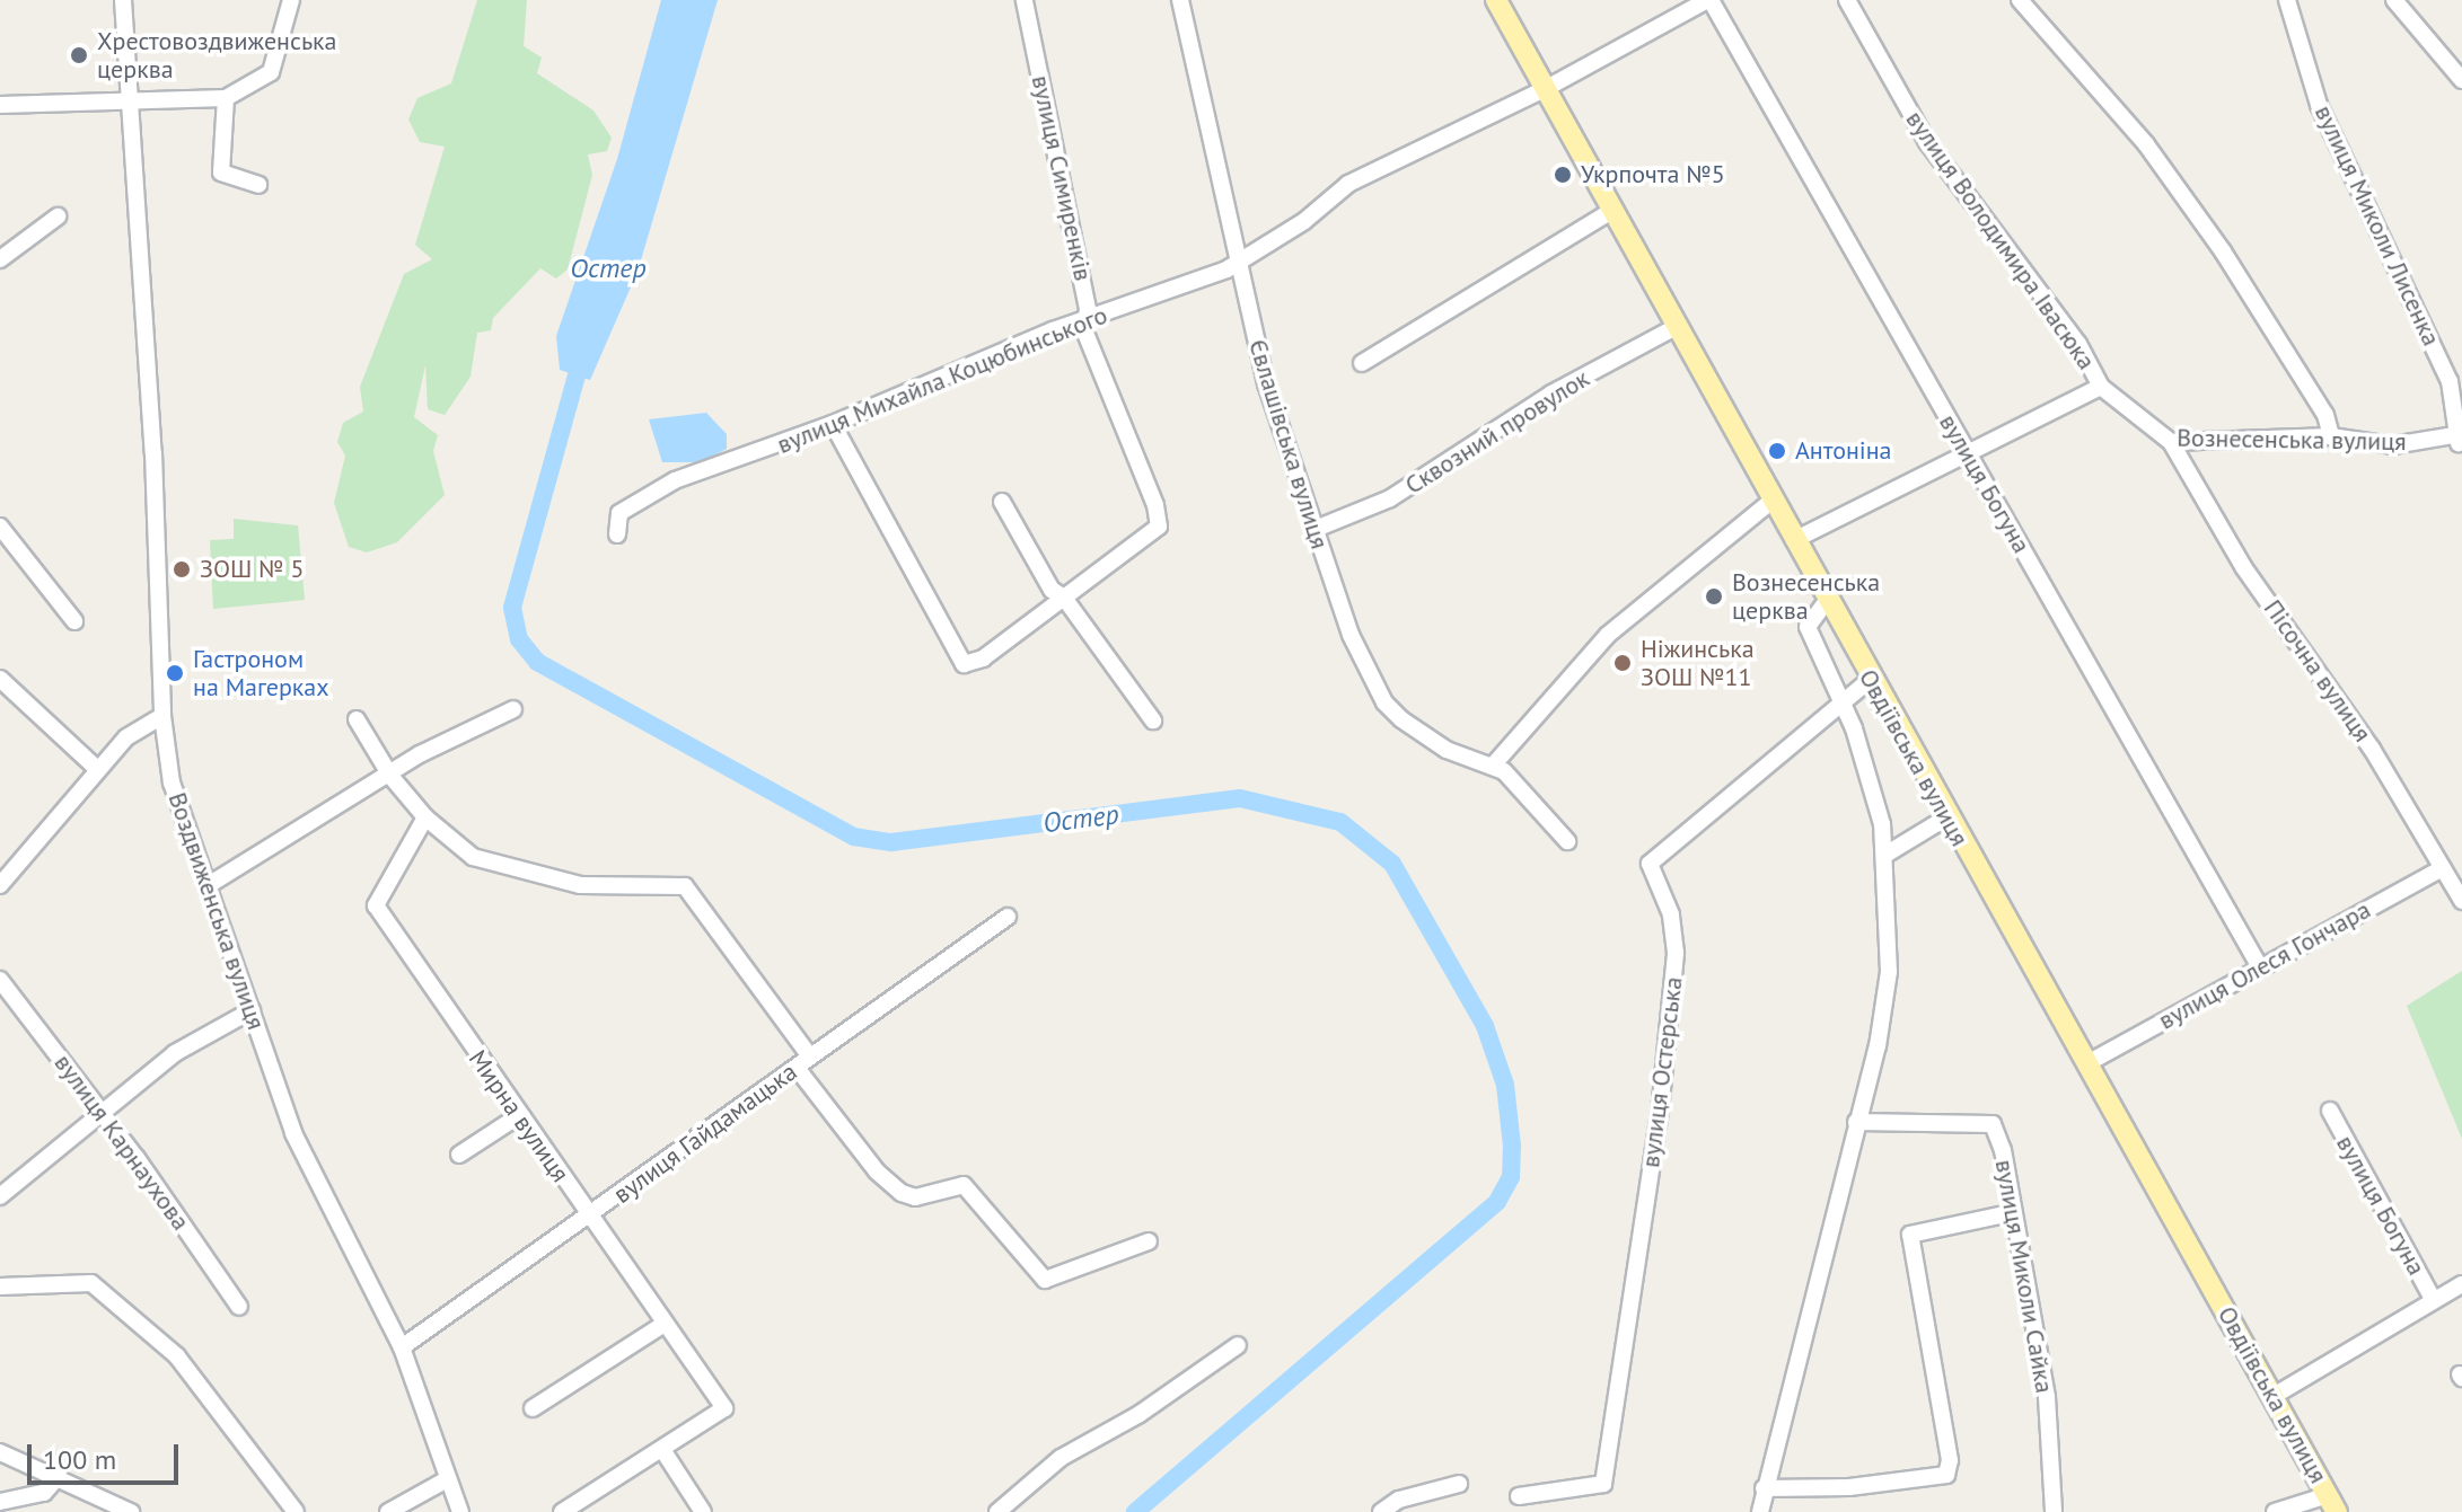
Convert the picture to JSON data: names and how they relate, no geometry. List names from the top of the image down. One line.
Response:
{"streets":{"main road":["Овдіївська вулиця"],"street":["вулиця Симиренків","вулиця Миколи Лисенка","вулиця Володимира Івасюка","вулиця Михайла Коцюбинського","Сквозний провулок","Вознесенська вулиця","Євлашівська вулиця","вулиця Богуна","Пісочна вулиця","Воздвиженська вулиця","вулиця Олеся Гончара","вулиця Остерська","Мирна вулиця","вулиця Гайдамацька","вулиця Карнаухова","вулиця Миколи Сайка"]},"crossings":[["вулиця Симиренків","вулиця Михайла Коцюбинського"],["вулиця Миколи Лисенка","Вознесенська вулиця"],["вулиця Володимира Івасюка","Вознесенська вулиця"],["вулиця Михайла Коцюбинського","Євлашівська вулиця"],["вулиця Михайла Коцюбинського","вулиця Богуна"],["вулиця Михайла Коцюбинського","Овдіївська вулиця"],["Сквозний провулок","Євлашівська вулиця"],["Сквозний провулок","Овдіївська вулиця"],["Вознесенська вулиця","Пісочна вулиця"],["вулиця Богуна","вулиця Олеся Гончара"],["Пісочна вулиця","вулиця Олеся Гончара"],["Овдіївська вулиця","вулиця Олеся Гончара"],["Овдіївська вулиця","вулиця Остерська"],["Воздвиженська вулиця","вулиця Гайдамацька"],["Мирна вулиця","вулиця Гайдамацька"]],"water":["Остер"],"places":["Хрестовоздвиженська церква","Укрпочта №5","Антоніна","ЗОШ № 5","Вознесенська церква","Ніжинська ЗОШ №11","Гастроном на Магерках"],"scale_bar":"100 m"}
